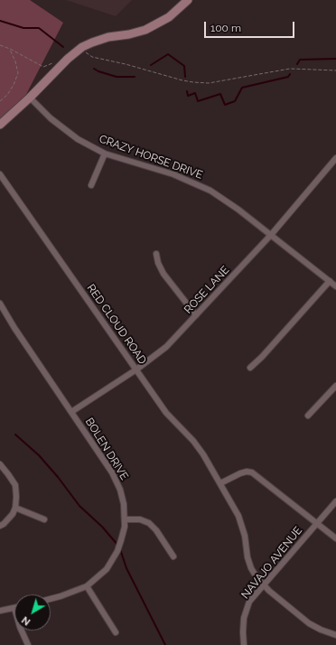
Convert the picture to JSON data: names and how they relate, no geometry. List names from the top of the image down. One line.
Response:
{"streets":{"street":["CRAZY HORSE DRIVE","ROSE LANE","RED CLOUD ROAD","BOLEN DRIVE","NAVAJO AVENUE"]},"crossings":[["CRAZY HORSE DRIVE","ROSE LANE"],["ROSE LANE","RED CLOUD ROAD"],["ROSE LANE","BOLEN DRIVE"],["RED CLOUD ROAD","NAVAJO AVENUE"]],"scale_bar":"100 m","north":"bottom left"}
